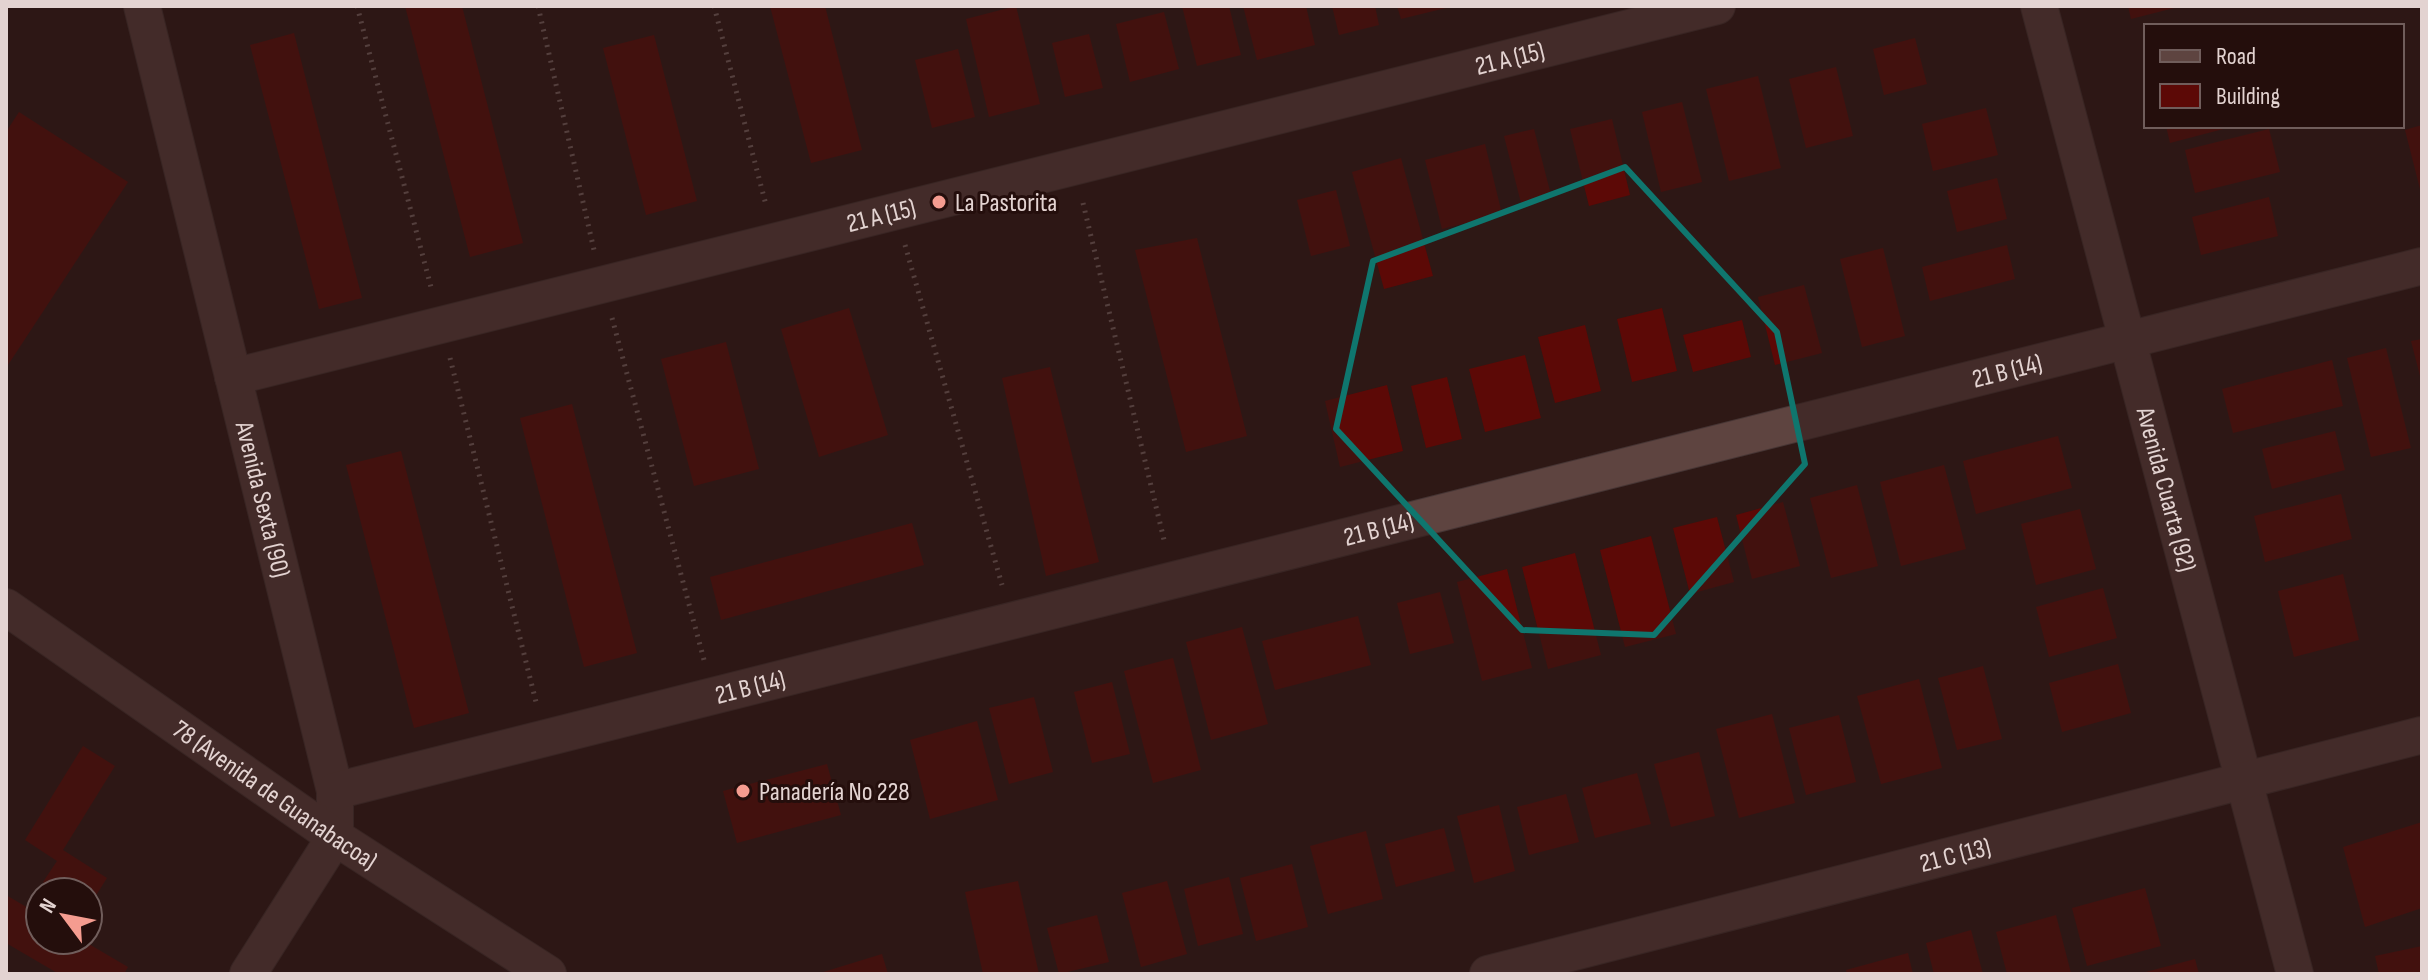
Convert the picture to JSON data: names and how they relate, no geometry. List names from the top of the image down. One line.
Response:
{"streets":{"street":["21 A (15)","21 B (14)","Avenida Cuarta (92)","Avenida Sexta (90)","78 (Avenida de Guanabacoa)","21 C (13)"]},"crossings":[["21 A (15)","Avenida Sexta (90)"],["21 B (14)","Avenida Cuarta (92)"],["21 B (14)","Avenida Sexta (90)"],["Avenida Cuarta (92)","21 C (13)"],["Avenida Sexta (90)","78 (Avenida de Guanabacoa)"]],"places":["La Pastorita","Panadería No 228"],"legend":["Road","Building"],"north":"top left"}
